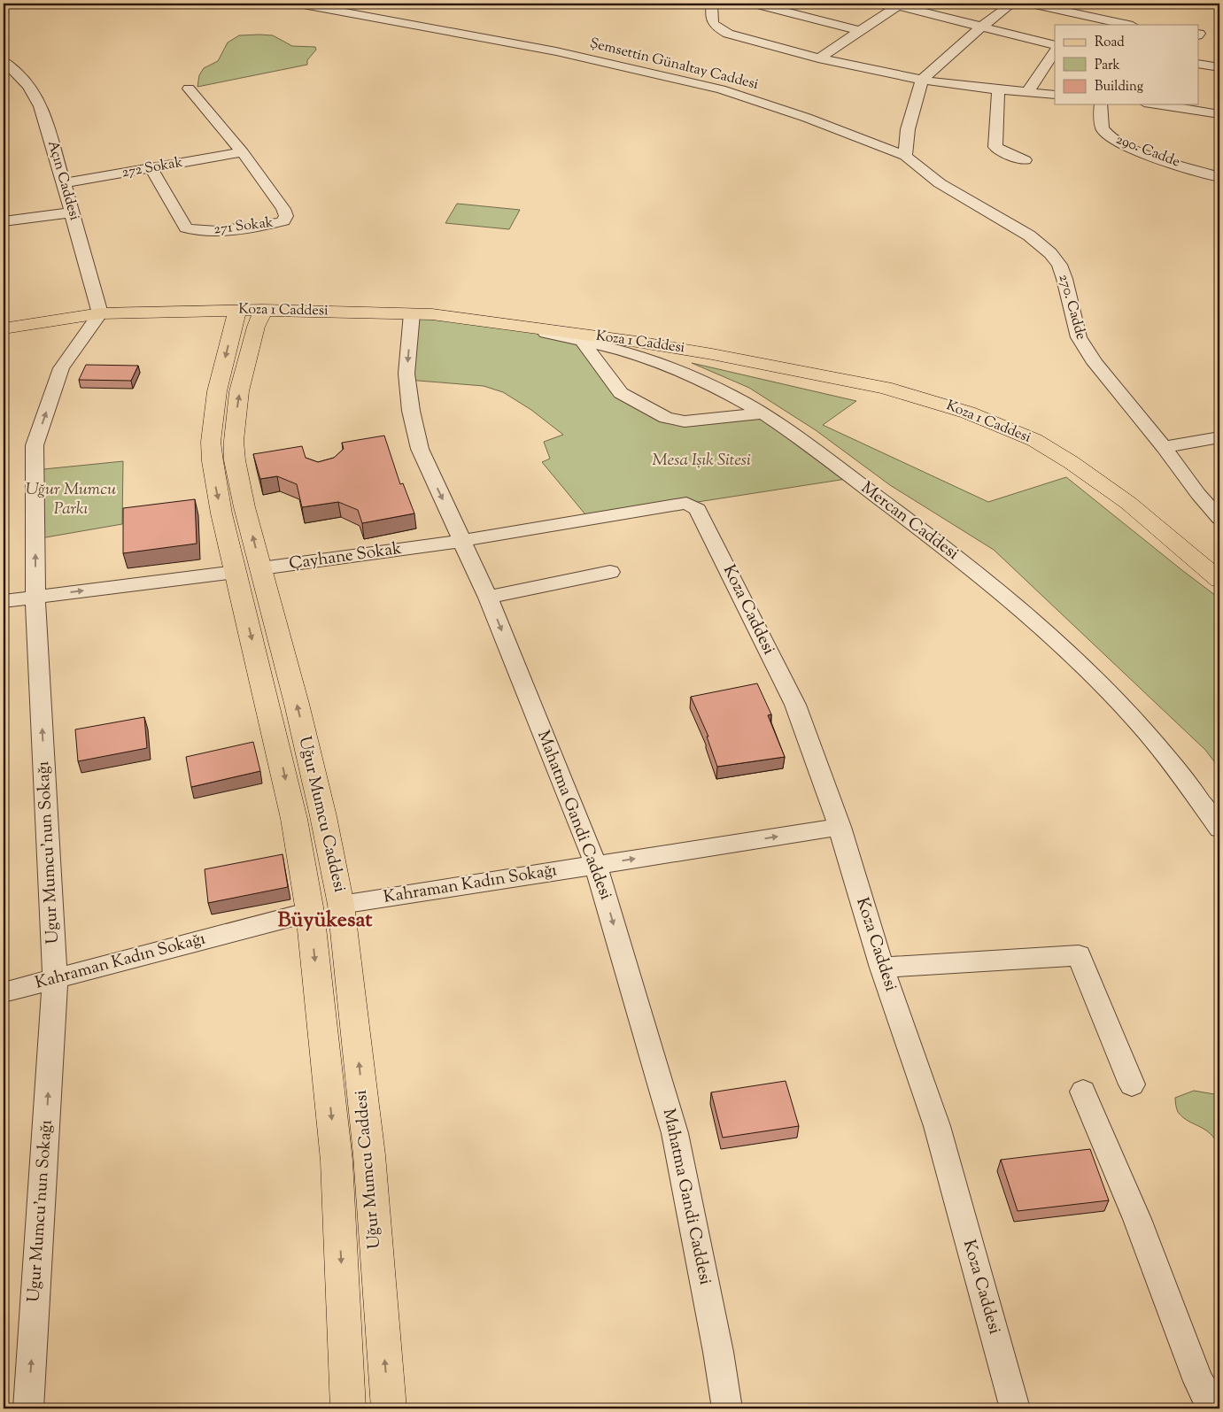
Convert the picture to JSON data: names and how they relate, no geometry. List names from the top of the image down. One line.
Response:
{"streets":{"main road":["Koza 1 Caddesi","Çayhane Sokak","Uğur Mumcu Caddesi","Kahraman Kadın Sokağı"],"street":["Şemsettin Günaltay Caddesi","290. Cadde","272 Sokak","Açın Caddesi","271 Sokak","270. Cadde","Mercan Caddesi","Koza Caddesi","Mahatma Gandi Caddesi","Ugur Mumcu'nun Sokağı"]},"crossings":[["Şemsettin Günaltay Caddesi","270. Cadde"],["272 Sokak","Açın Caddesi"],["272 Sokak","271 Sokak"],["Açın Caddesi","Koza 1 Caddesi"],["Açın Caddesi","Ugur Mumcu'nun Sokağı"],["Koza 1 Caddesi","Mercan Caddesi"],["Koza 1 Caddesi","Uğur Mumcu Caddesi"],["Koza 1 Caddesi","Mahatma Gandi Caddesi"],["Koza 1 Caddesi","Ugur Mumcu'nun Sokağı"],["Çayhane Sokak","Koza Caddesi"],["Çayhane Sokak","Uğur Mumcu Caddesi"],["Çayhane Sokak","Mahatma Gandi Caddesi"],["Çayhane Sokak","Ugur Mumcu'nun Sokağı"],["Koza Caddesi","Kahraman Kadın Sokağı"],["Uğur Mumcu Caddesi","Kahraman Kadın Sokağı"],["Mahatma Gandi Caddesi","Kahraman Kadın Sokağı"],["Ugur Mumcu'nun Sokağı","Kahraman Kadın Sokağı"]],"one_way":["Mahatma Gandi Caddesi","Ugur Mumcu'nun Sokağı"],"districts":["Büyükesat"],"parks":["Mesa Işık Sitesi","Uğur Mumcu Parkı"],"legend":["Road","Park","Building"]}
